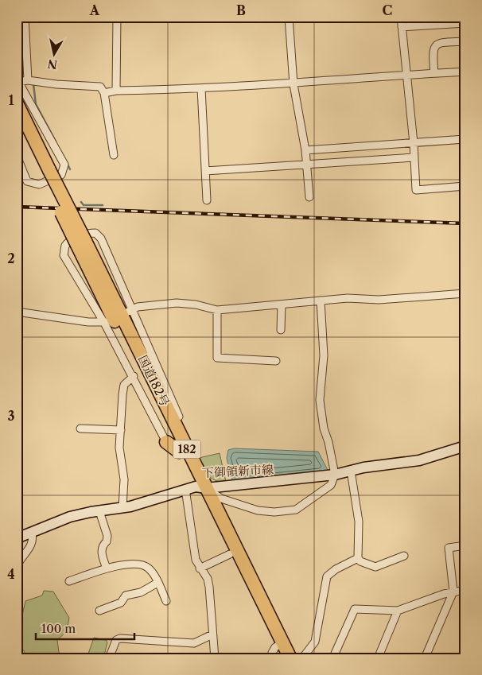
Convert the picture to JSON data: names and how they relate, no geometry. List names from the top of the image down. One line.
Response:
{"streets":{"highway":["国道182号","182"],"main road":["下御領新市線"]},"crossings":[["国道182号","下御領新市線"]],"scale_bar":"100 m","north":"bottom","grid":{"columns":["A","B","C"],"rows":["1","2","3","4"]}}
